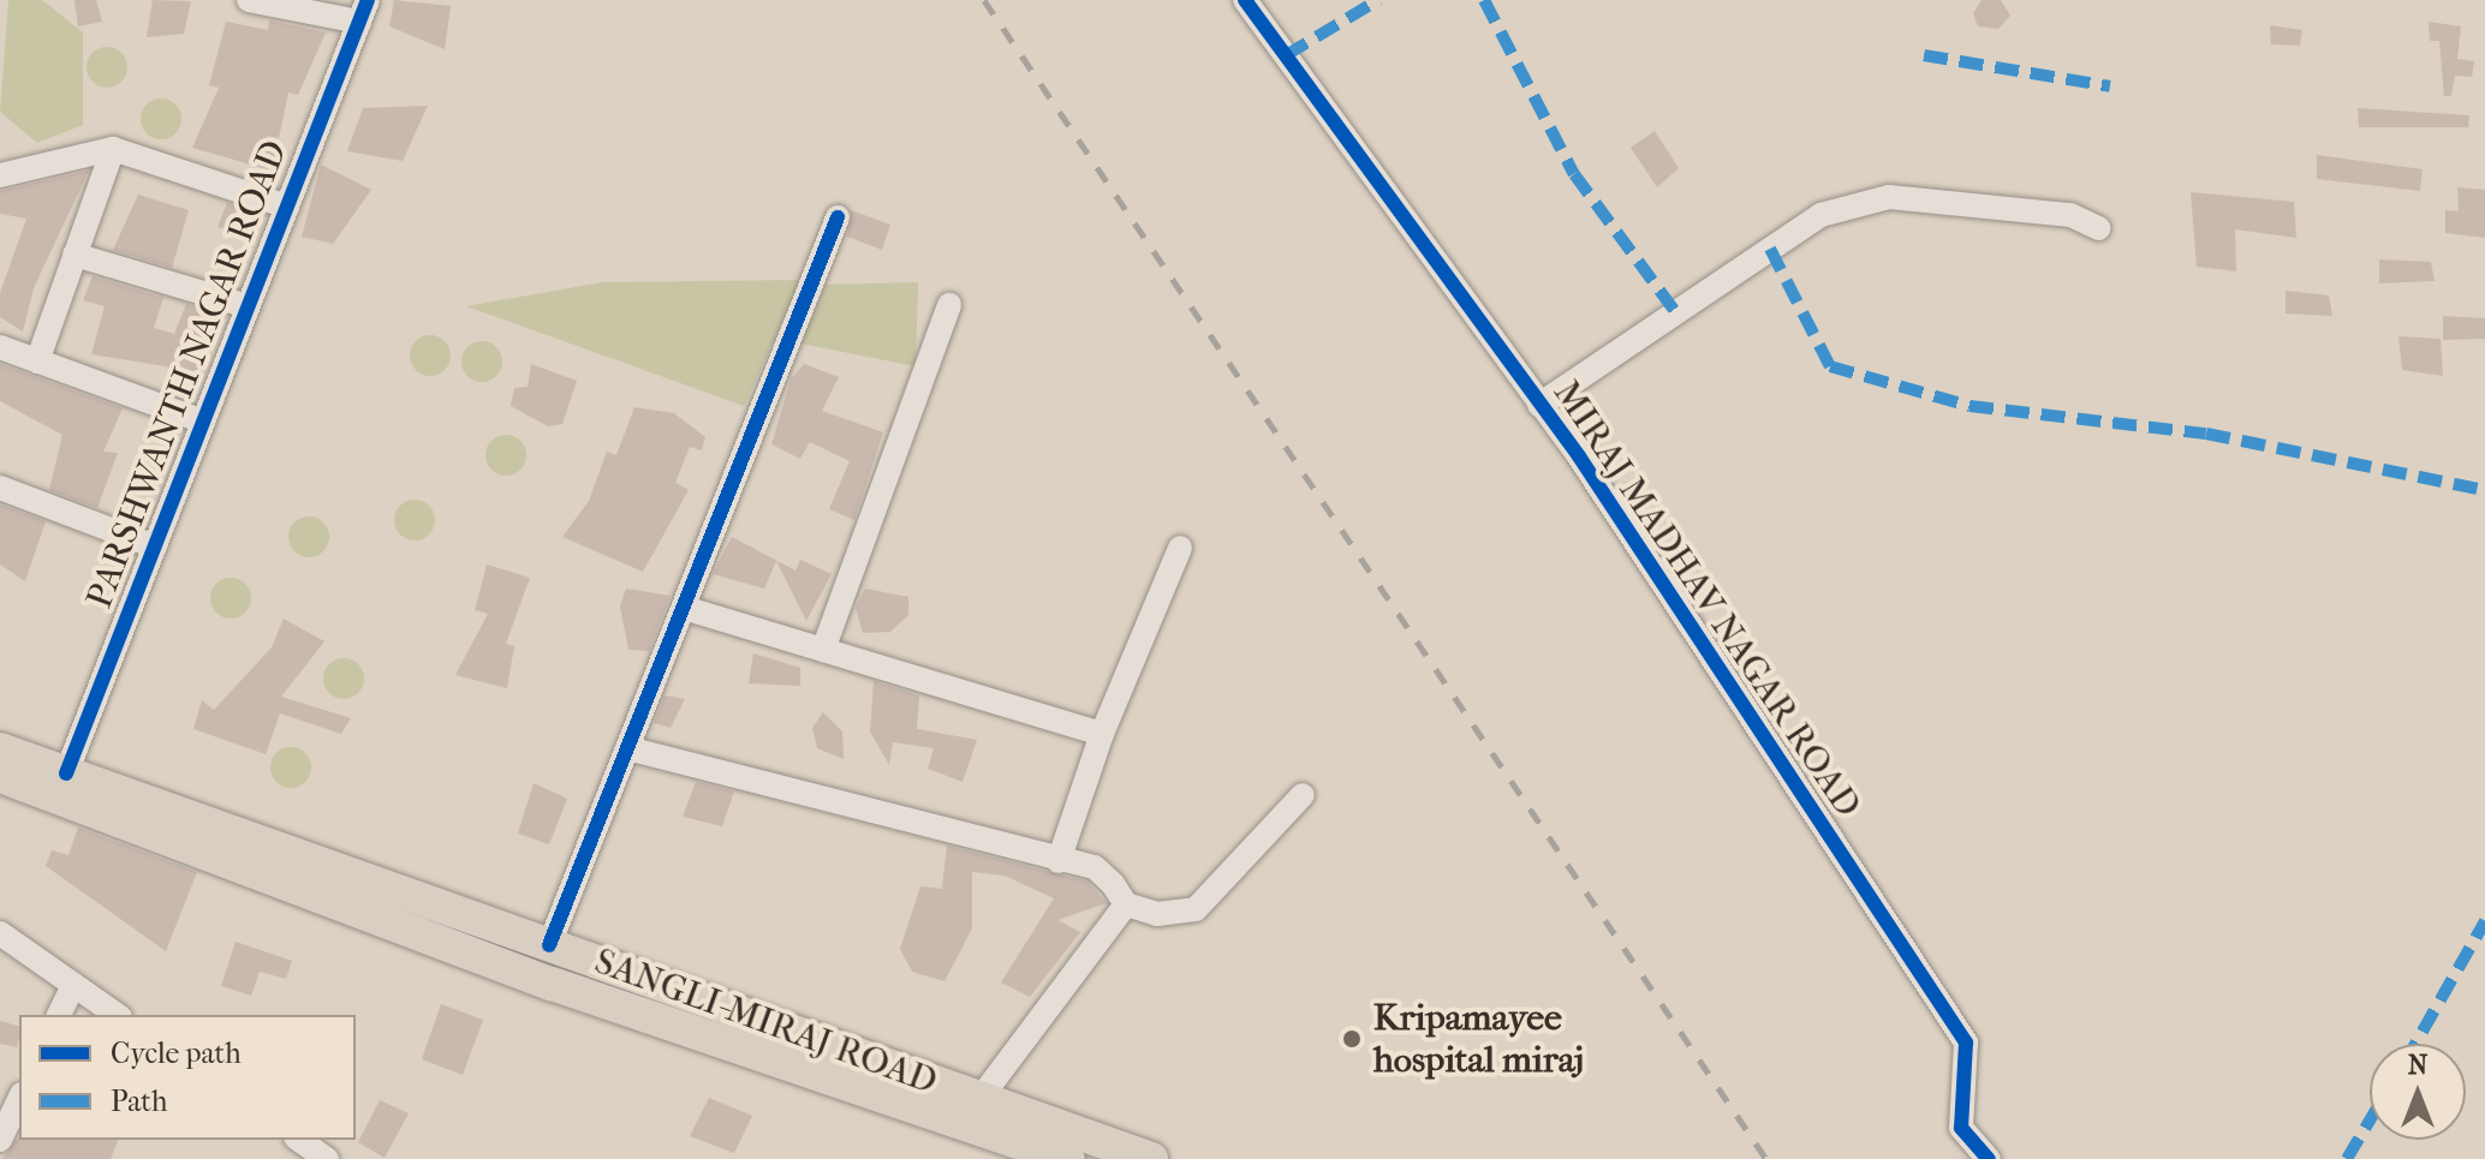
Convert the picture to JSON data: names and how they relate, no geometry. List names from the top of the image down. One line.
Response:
{"streets":{"highway":["SANGLI-MIRAJ ROAD"],"street":["PARSHWANTH NAGAR ROAD","MIRAJ MADHAV NAGAR ROAD"]},"crossings":[["PARSHWANTH NAGAR ROAD","SANGLI-MIRAJ ROAD"]],"places":["Kripamayee hospital miraj"],"legend":["Cycle path","Path"],"north":"top"}
